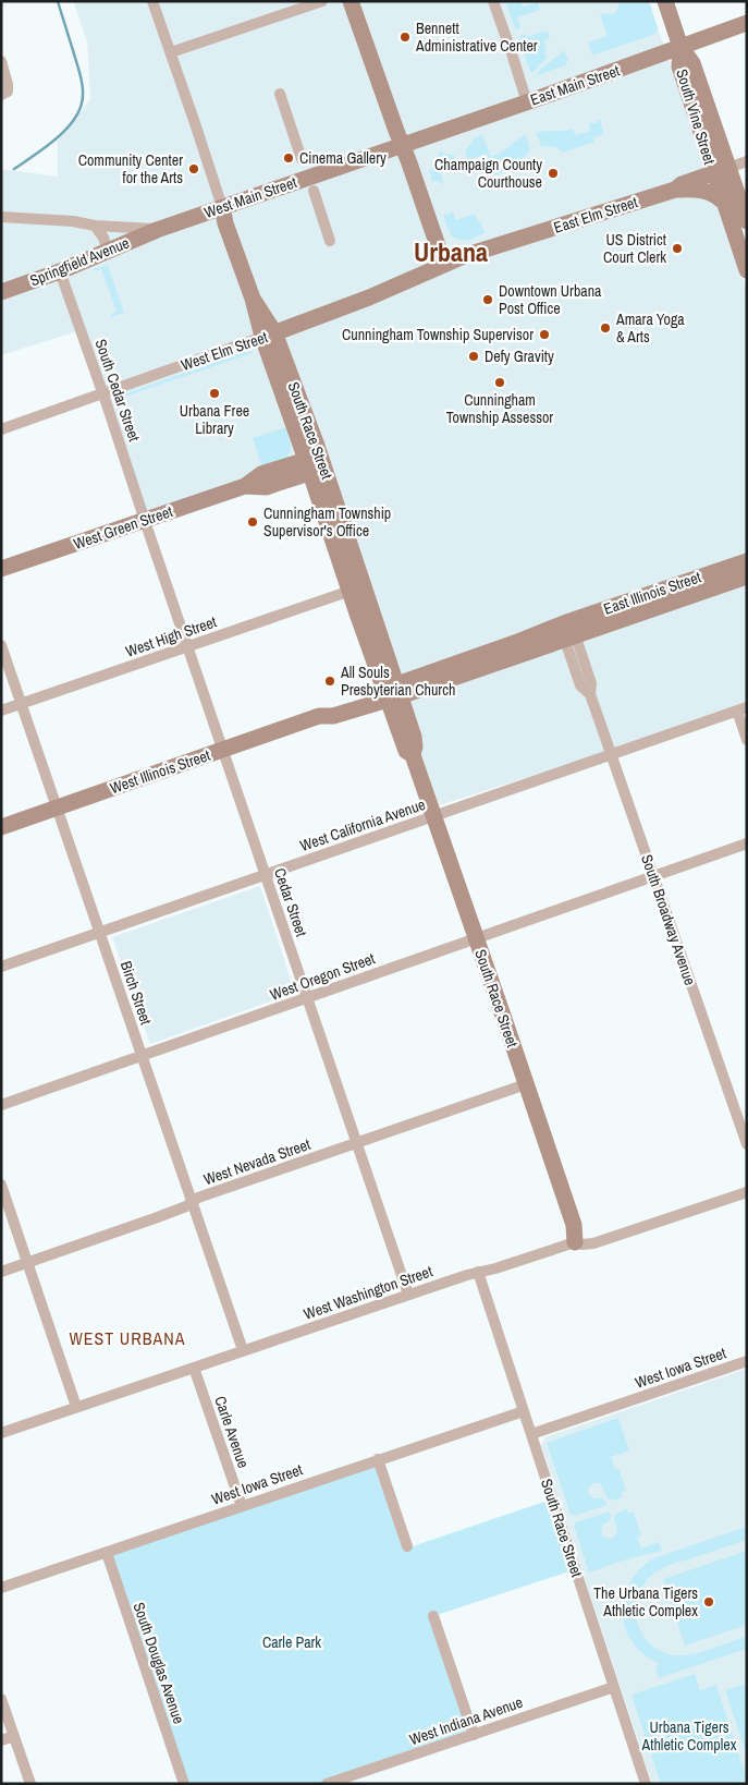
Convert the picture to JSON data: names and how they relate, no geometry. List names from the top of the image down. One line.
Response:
{"streets":{"street":["East Main Street","South Vine Street","West Main Street","East Elm Street","Springfield Avenue","West Elm Street","South Cedar Street","South Race Street","West Green Street","East Illinois Street","West High Street","West Illinois Street","West California Avenue","Cedar Street","South Broadway Avenue","West Oregon Street","Birch Street","West Nevada Street","West Washington Street","West Iowa Street","Carle Avenue","South Douglas Avenue","West Indiana Avenue"]},"crossings":[["East Main Street","South Vine Street"],["East Main Street","West Main Street"],["South Vine Street","East Elm Street"],["West Main Street","Springfield Avenue"],["West Main Street","South Race Street"],["East Elm Street","West Elm Street"],["Springfield Avenue","South Cedar Street"],["West Elm Street","South Cedar Street"],["West Elm Street","South Race Street"],["South Cedar Street","West Green Street"],["South Cedar Street","Cedar Street"],["South Race Street","West Green Street"],["South Race Street","West High Street"],["South Race Street","West Illinois Street"],["South Race Street","West California Avenue"],["South Race Street","West Oregon Street"],["South Race Street","West Nevada Street"],["South Race Street","West Washington Street"],["South Race Street","West Iowa Street"],["South Race Street","West Indiana Avenue"],["West Green Street","Cedar Street"],["East Illinois Street","West Illinois Street"],["East Illinois Street","South Broadway Avenue"],["West High Street","Cedar Street"],["West High Street","Birch Street"],["West Illinois Street","Cedar Street"],["West Illinois Street","South Broadway Avenue"],["West Illinois Street","Birch Street"],["West California Avenue","Cedar Street"],["West California Avenue","South Broadway Avenue"],["West California Avenue","Birch Street"],["Cedar Street","West Oregon Street"],["Cedar Street","West Nevada Street"],["Cedar Street","West Washington Street"],["South Broadway Avenue","West Oregon Street"],["West Oregon Street","Birch Street"],["Birch Street","West Nevada Street"],["Birch Street","West Washington Street"],["West Washington Street","Carle Avenue"],["West Iowa Street","Carle Avenue"],["West Iowa Street","South Douglas Avenue"]],"districts":["Urbana","WEST URBANA"],"parks":["Carle Park","Urbana Tigers Athletic Complex"],"places":["Bennett Administrative Center","Cinema Gallery","Community Center for the Arts","Champaign County Courthouse","US District Court Clerk","Downtown Urbana Post Office","Amara Yoga & Arts","Cunningham Township Supervisor","Defy Gravity","Cunningham Township Assessor","Urbana Free Library","Cunningham Township Supervisor's Office","All Souls Presbyterian Church","The Urbana Tigers Athletic Complex"]}
